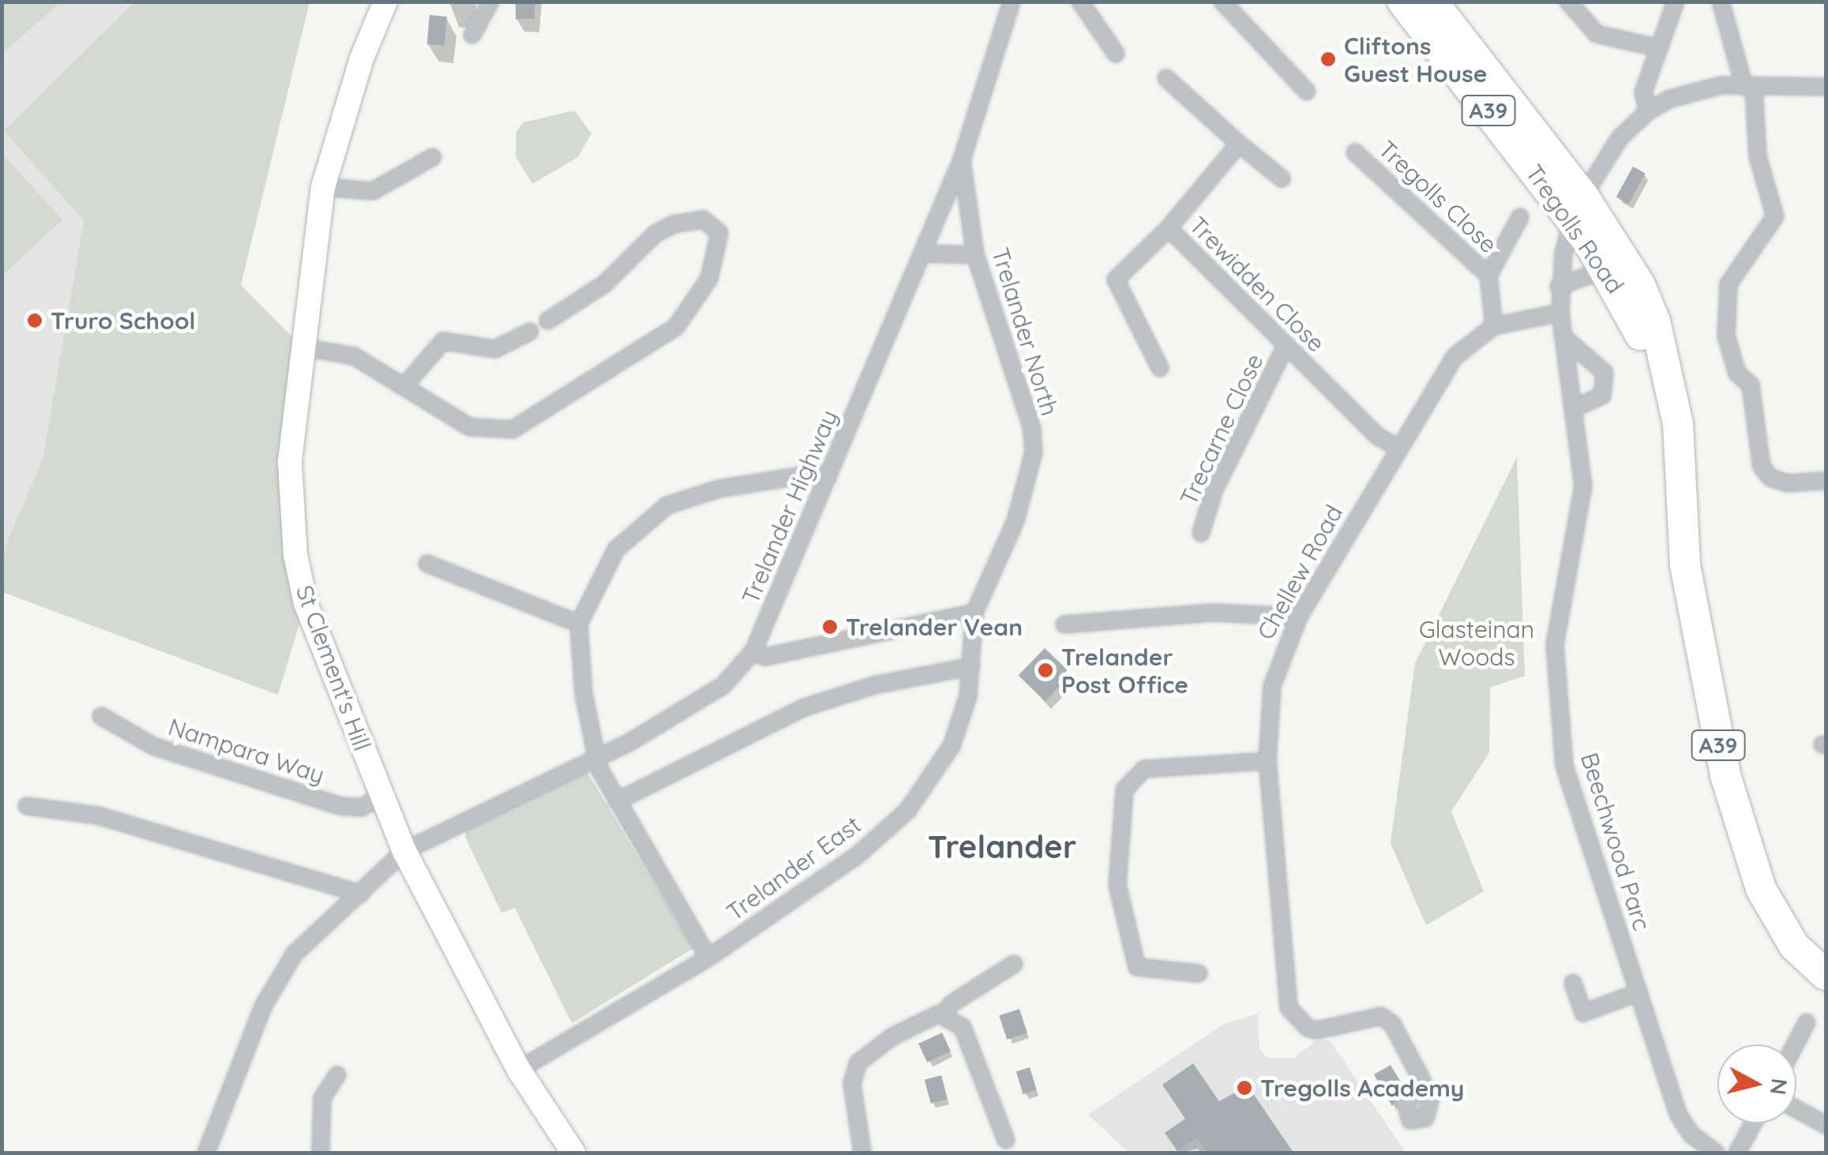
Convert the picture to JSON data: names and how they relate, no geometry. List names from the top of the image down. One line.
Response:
{"streets":{"highway":["A39","Tregolls Road"],"street":["Tregolls Close","Trewidden Close","Trelander North","Trecarne Close","Trelander Highway","Chellew Road","St Clement's Hill","Nampara Way","Beechwood Parc","Trelander East"]},"crossings":[["Tregolls Road","Beechwood Parc"],["Trewidden Close","Trecarne Close"],["Trewidden Close","Chellew Road"],["Trelander North","Trelander Highway"],["Trelander North","Trelander East"],["Trelander Highway","St Clement's Hill"],["Chellew Road","Beechwood Parc"],["St Clement's Hill","Nampara Way"],["St Clement's Hill","Trelander East"]],"districts":["Trelander"],"parks":["Glasteinan Woods"],"places":["Cliftons Guest House","Truro School","Trelander Vean","Trelander Post Office","Tregolls Academy"],"north":"right"}
